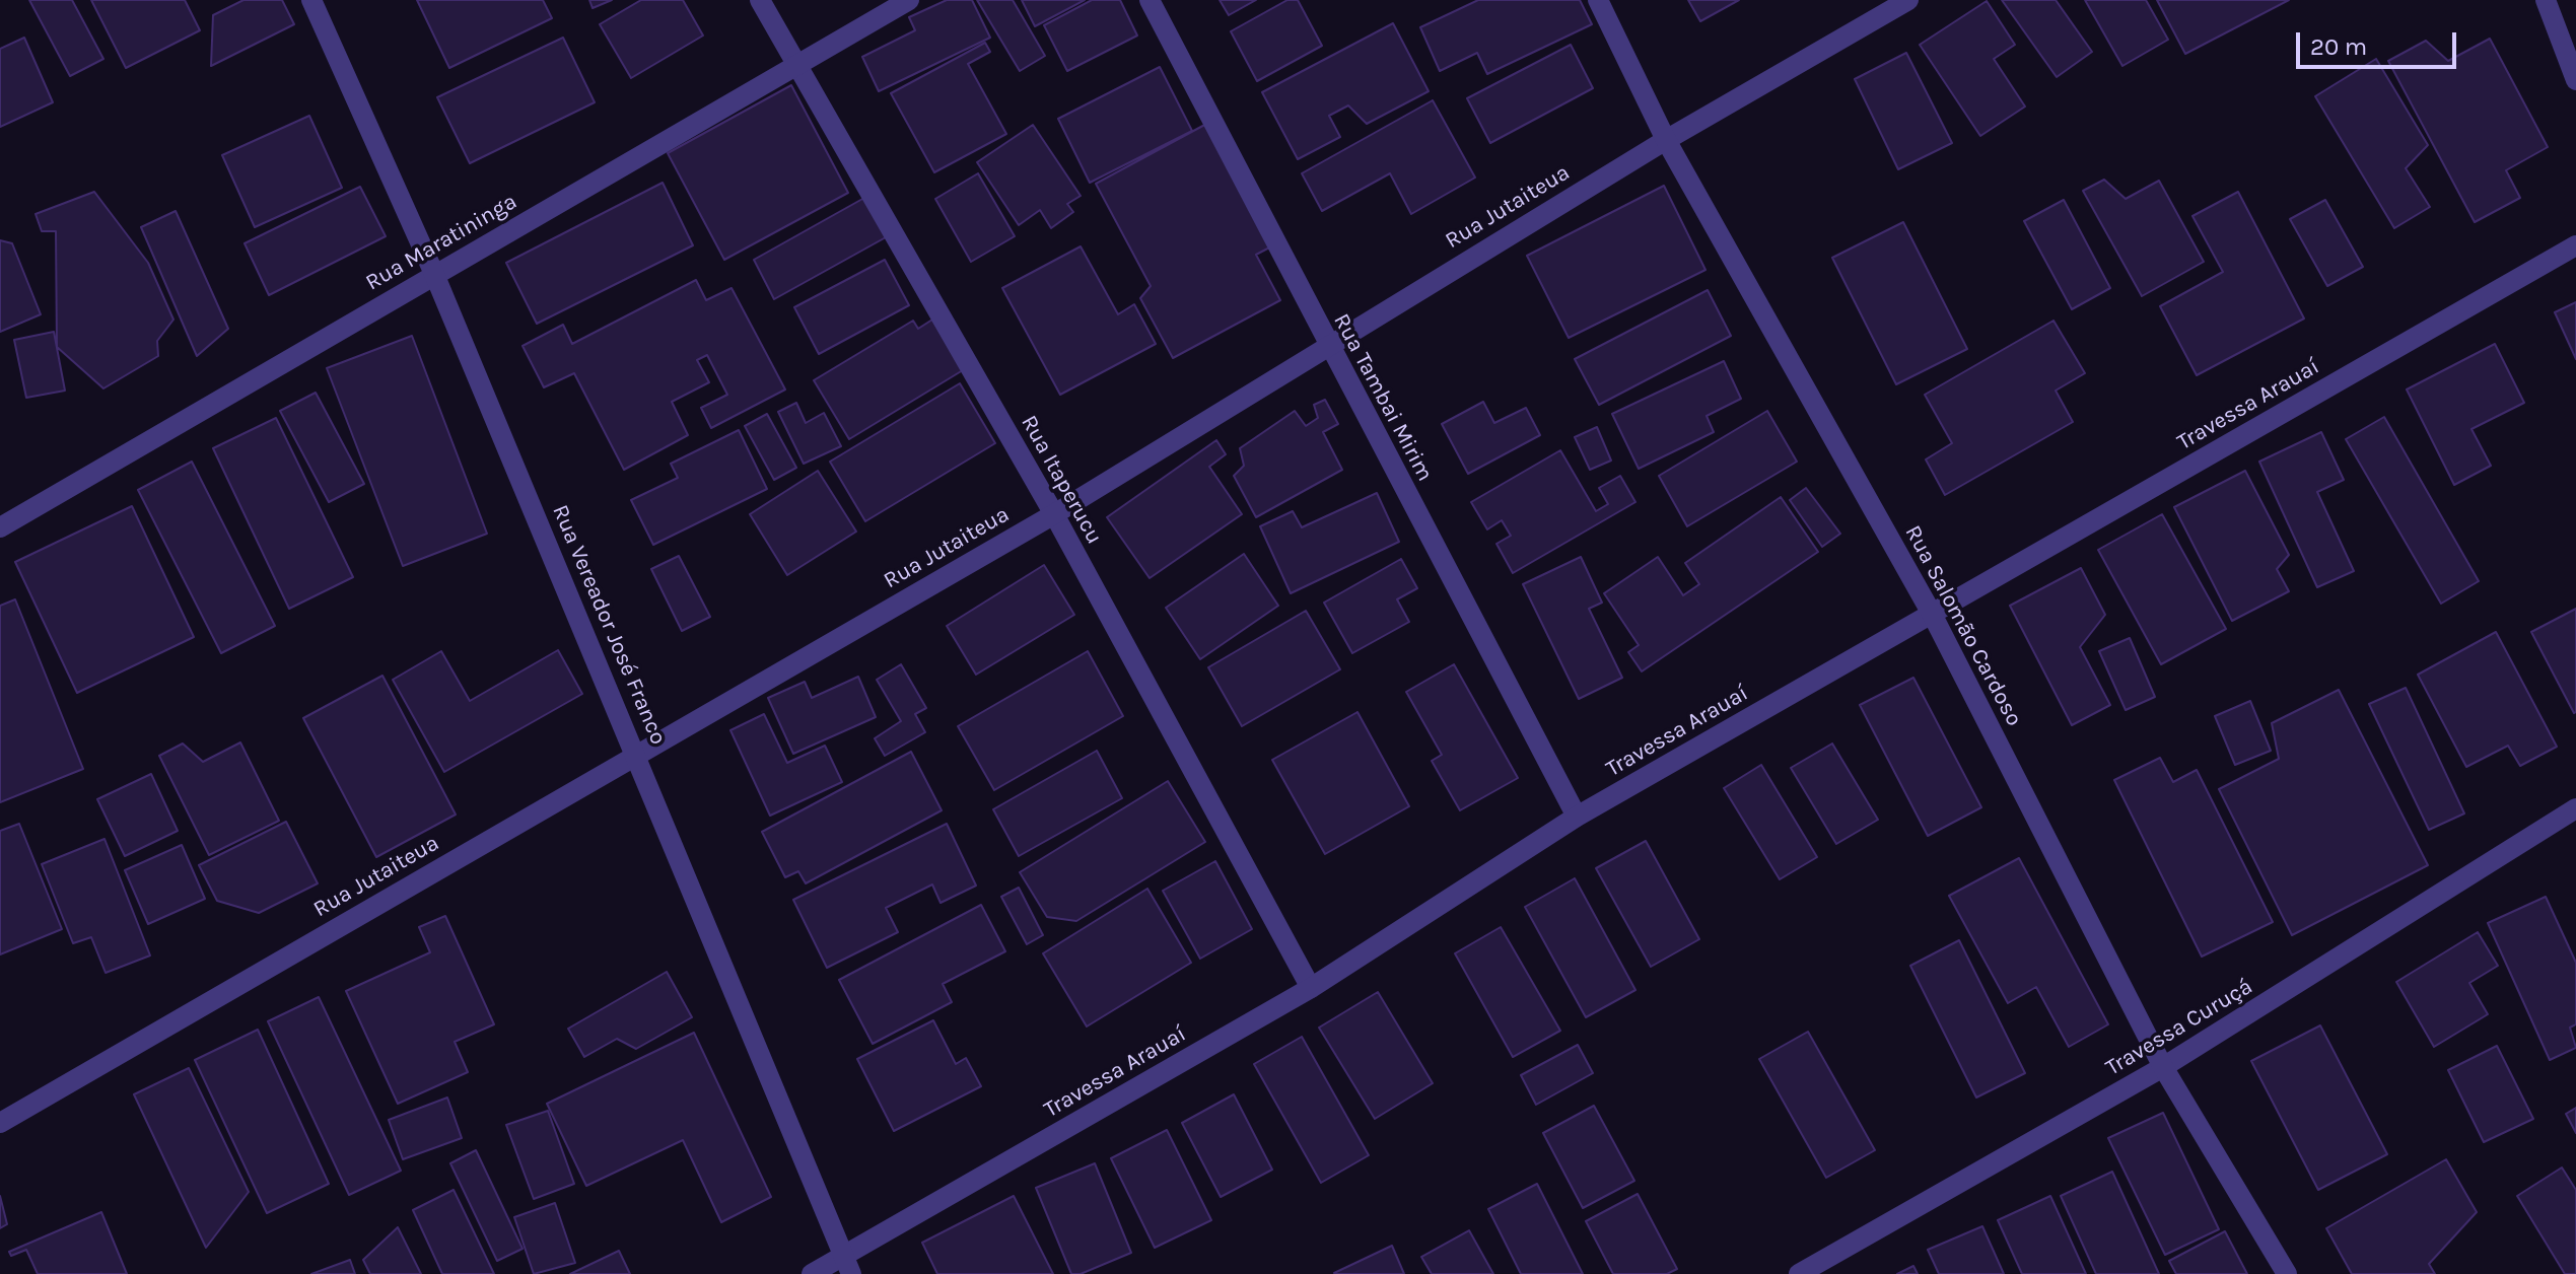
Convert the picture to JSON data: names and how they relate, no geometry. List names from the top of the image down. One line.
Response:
{"streets":{"street":["Rua Jutaiteua","Rua Maratininga","Rua Tambai Mirim","Travessa Arauaí","Rua Itaperucu","Rua Vereador José Franco","Rua Salomão Cardoso","Travessa Curuçá"]},"crossings":[["Rua Jutaiteua","Rua Tambai Mirim"],["Rua Jutaiteua","Rua Itaperucu"],["Rua Jutaiteua","Rua Vereador José Franco"],["Rua Jutaiteua","Rua Salomão Cardoso"],["Rua Maratininga","Rua Itaperucu"],["Rua Maratininga","Rua Vereador José Franco"],["Rua Tambai Mirim","Travessa Arauaí"],["Travessa Arauaí","Rua Itaperucu"],["Travessa Arauaí","Rua Vereador José Franco"],["Travessa Arauaí","Rua Salomão Cardoso"],["Rua Salomão Cardoso","Travessa Curuçá"]],"scale_bar":"20 m"}
